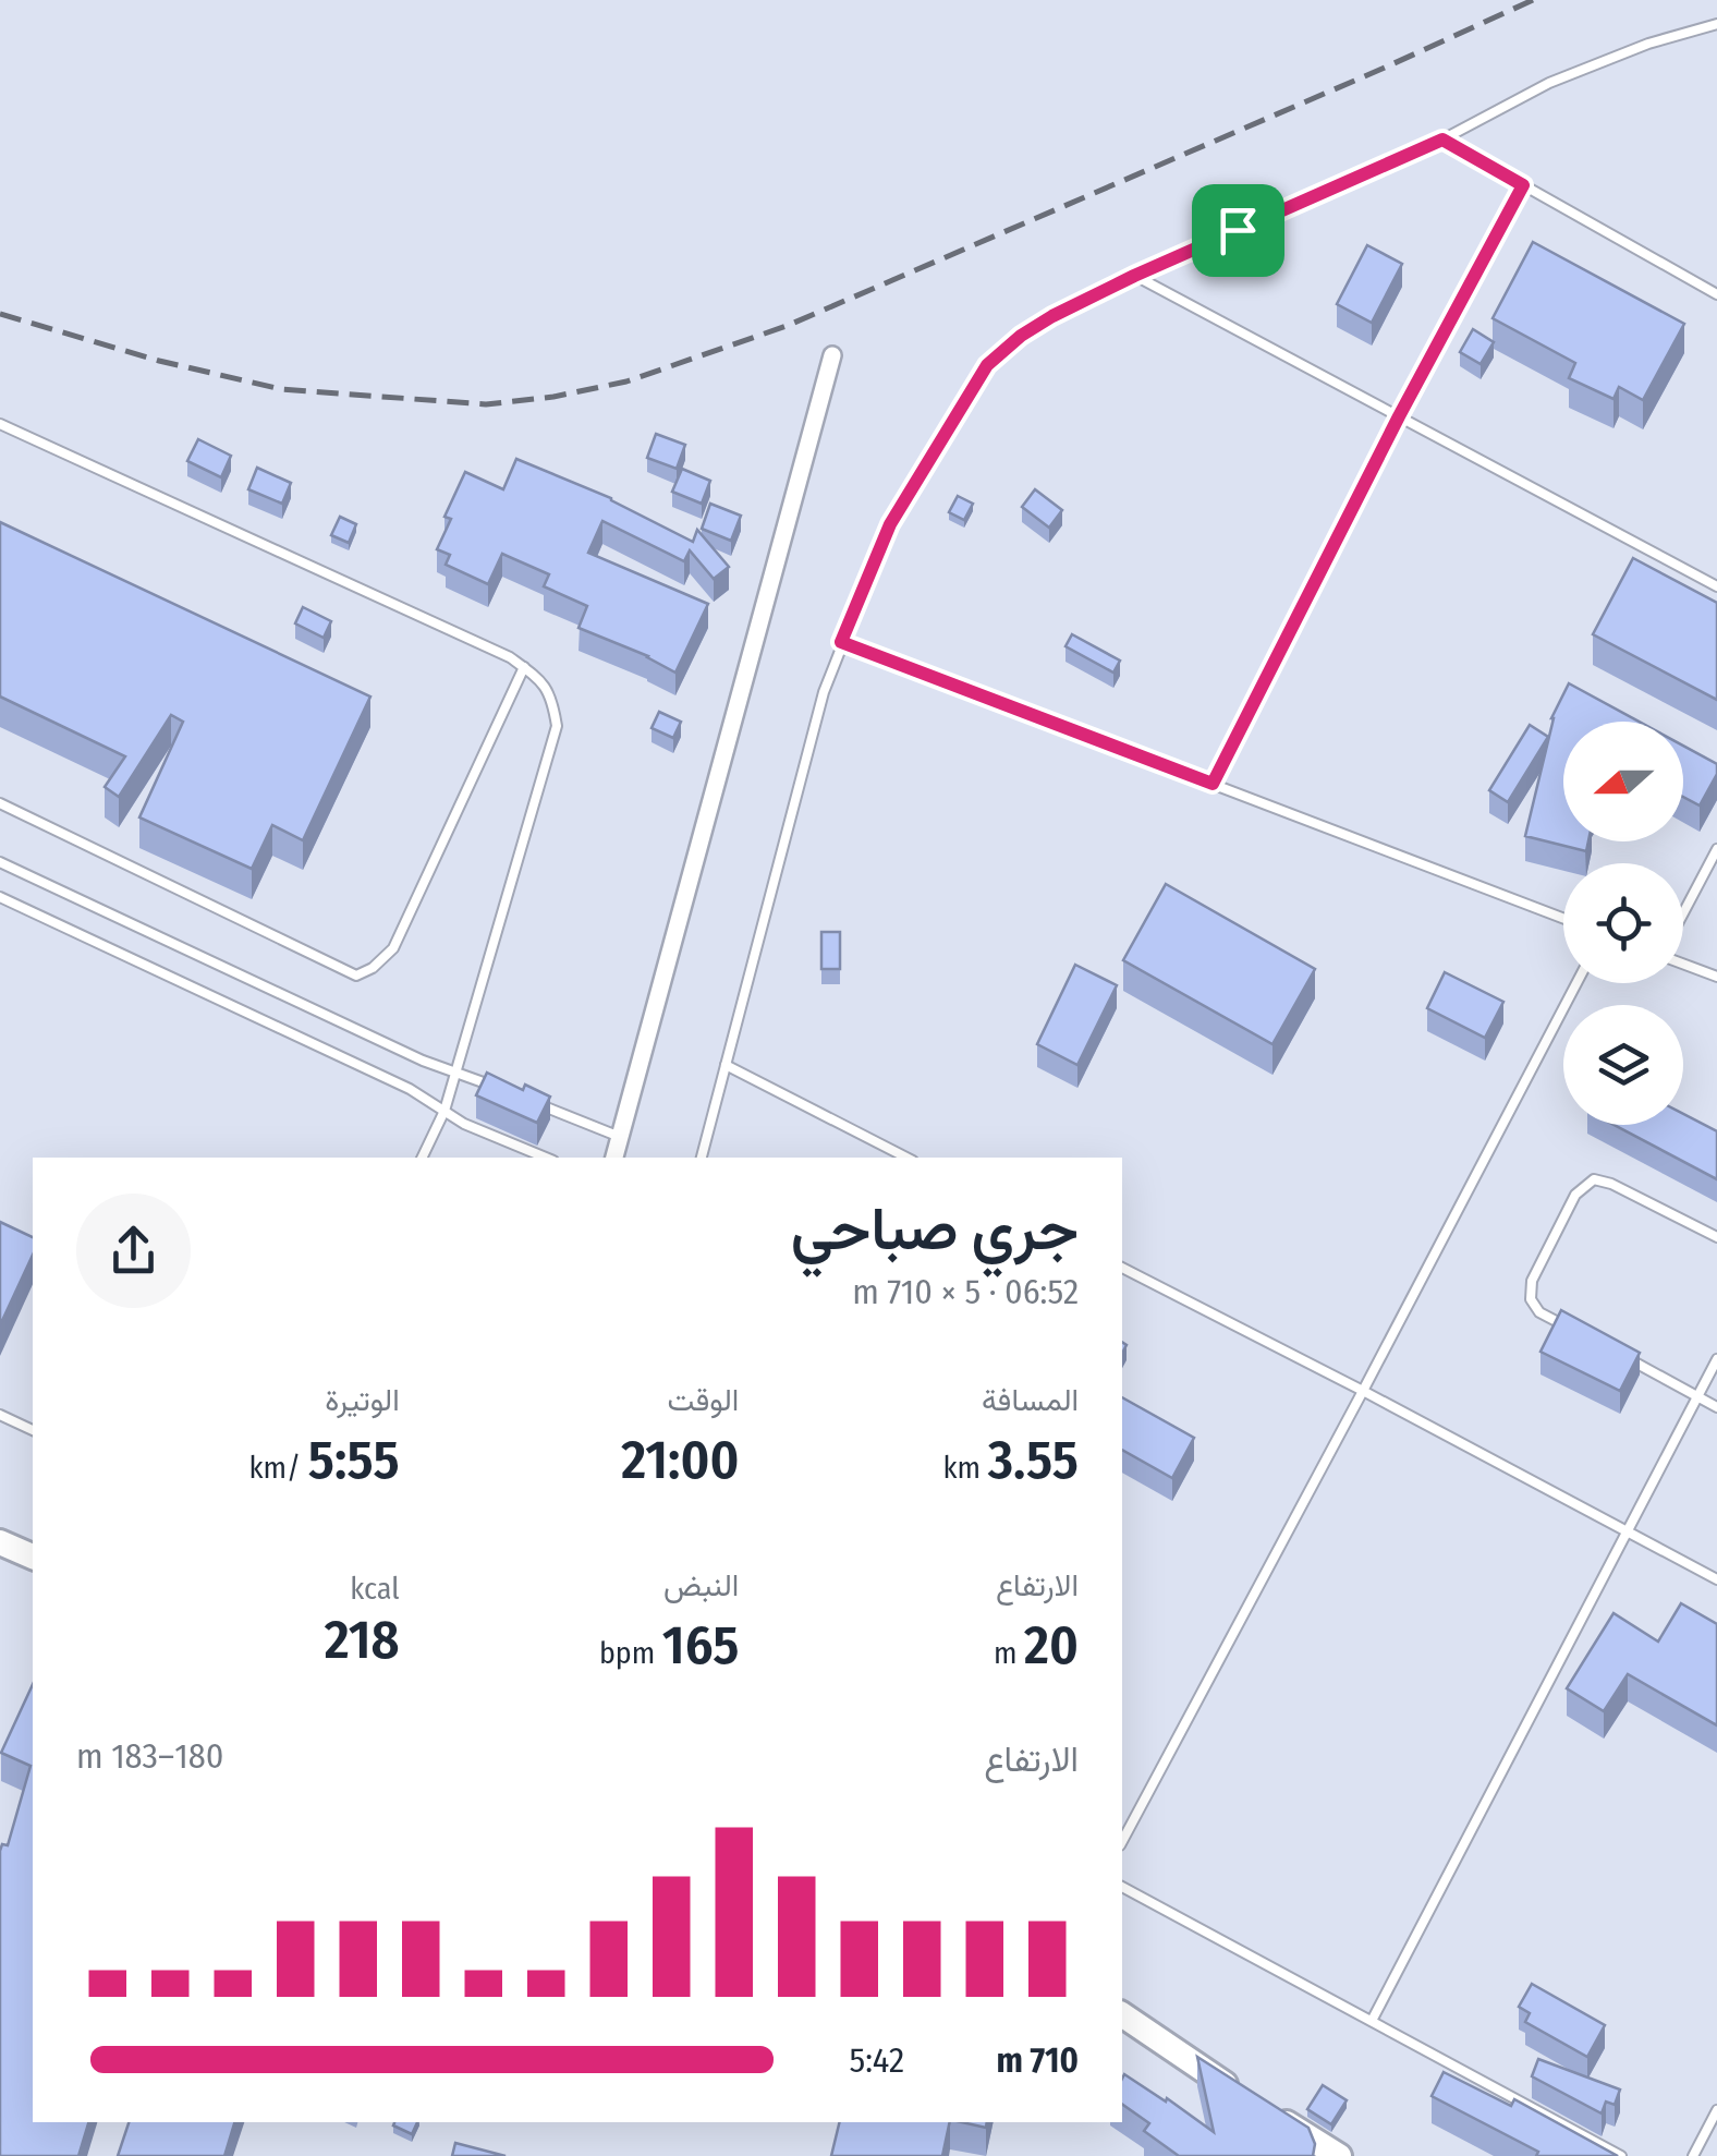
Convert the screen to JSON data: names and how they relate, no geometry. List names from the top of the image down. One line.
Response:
{"north":"left","page":{"heading":["جري صباحي","06:52 · 5 × 710 m"],"stats":[["المسافة","3.55 km"],["الوقت","21:00"],["الوتيرة","5:55 /km"],["الارتفاع","20 m"],["النبض","165 bpm"],["kcal","218"]],"chart":["الارتفاع","180–183 m"],"list":[{"name":"710 m","note":"5:42"}]}}
